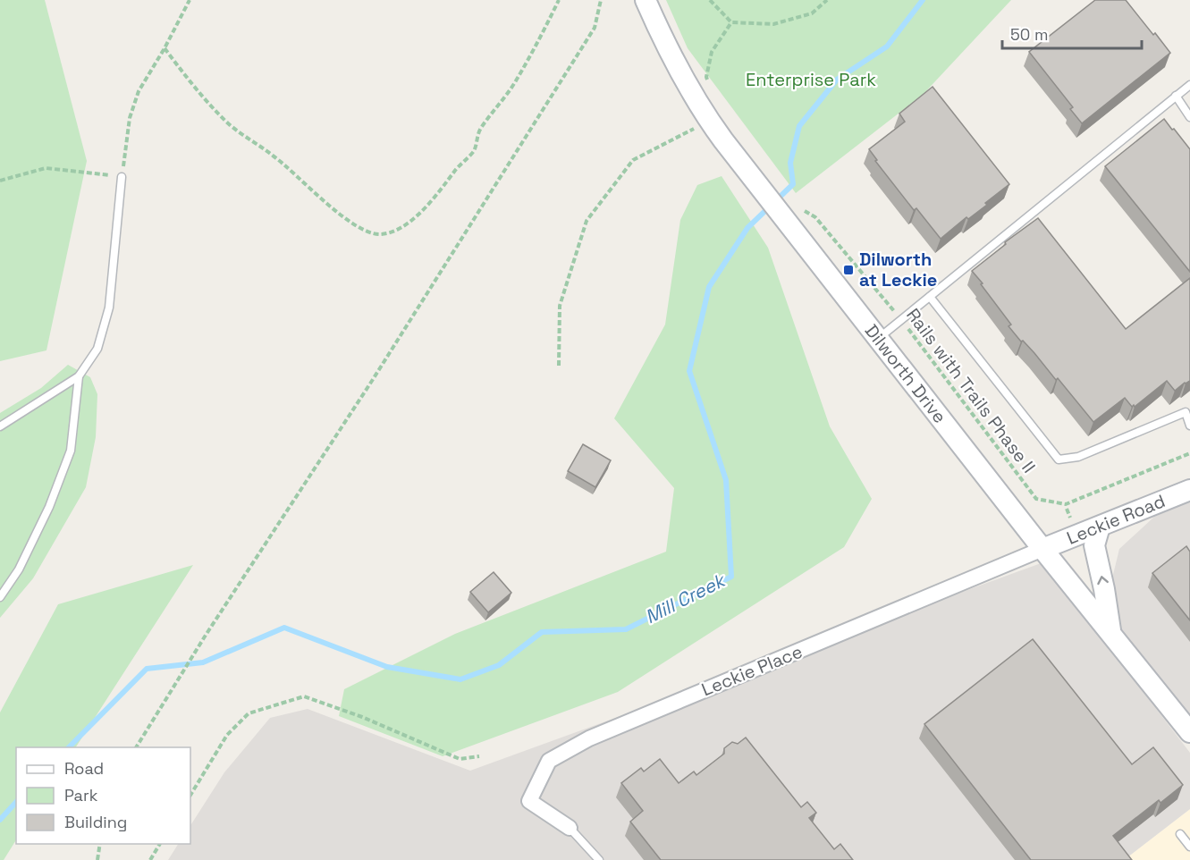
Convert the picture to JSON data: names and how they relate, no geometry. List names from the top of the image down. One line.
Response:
{"streets":{"main road":["Dilworth Drive","Leckie Road"],"street":["Leckie Place"],"path":["Rails with Trails Phase II"]},"crossings":[["Dilworth Drive","Rails with Trails Phase II"],["Dilworth Drive","Leckie Road"],["Dilworth Drive","Leckie Place"],["Leckie Road","Leckie Place"]],"water":["Mill Creek"],"parks":["Enterprise Park"],"places":{"transit":["Dilworth at Leckie"]},"legend":["Road","Park","Building"],"scale_bar":"50 m"}
